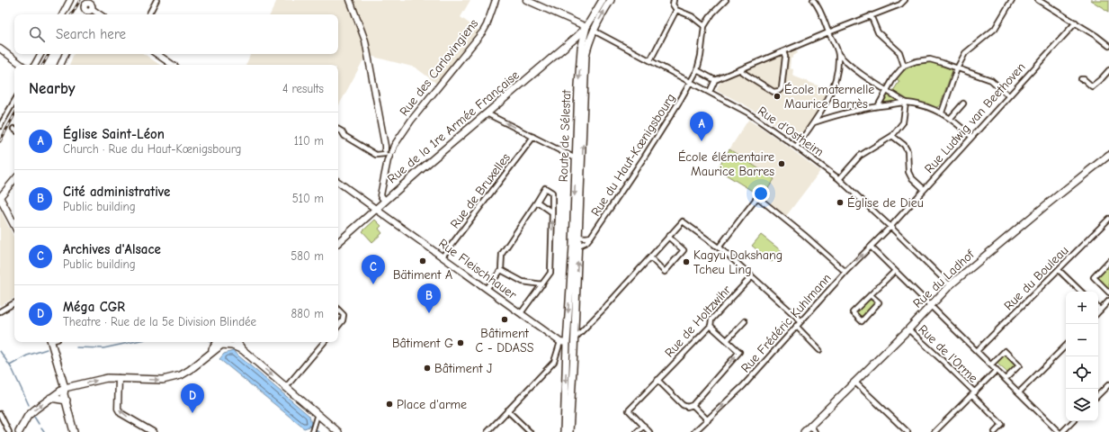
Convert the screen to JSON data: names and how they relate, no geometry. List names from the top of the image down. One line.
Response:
{"streets":{"main road":["Rue de la 1re Armée Française","Route de Sélestat","Rue du Ladhof"],"street":["Rue des Carlovingiens","Rue Ludwig van Beethoven","Rue d'Ostheim","Rue du Haut-Kœnigsbourg","Rue de Bruxelles","Rue Fleischhauer","Rue du Bouleau","Rue de Holtzwihr","Rue Frédéric Kuhlmann","Rue de l'Orme"]},"crossings":[["Rue Ludwig van Beethoven","Rue d'Ostheim"],["Rue Ludwig van Beethoven","Rue Frédéric Kuhlmann"],["Rue de la 1re Armée Française","Route de Sélestat"],["Rue de la 1re Armée Française","Rue Fleischhauer"],["Rue d'Ostheim","Route de Sélestat"],["Rue d'Ostheim","Rue du Haut-Kœnigsbourg"],["Rue d'Ostheim","Rue du Ladhof"],["Rue d'Ostheim","Rue Frédéric Kuhlmann"],["Route de Sélestat","Rue du Haut-Kœnigsbourg"],["Route de Sélestat","Rue Fleischhauer"],["Rue de Bruxelles","Rue Fleischhauer"],["Rue du Ladhof","Rue de l'Orme"]],"one_way":["Rue Frédéric Kuhlmann"],"places":["École maternelle Maurice Barrès","École élémentaire Maurice Barres","Église de Dieu","Bätiment A","Kagyu Dakshang Tcheu Ling","Bâtiment C - DDASS","Bâtiment G","Bâtiment J","Place d'arme"],"page":{"search":"Search here","heading":["Nearby","4 results"],"pins":["A","C","B","D"],"list":[{"mark":"A","name":"Église Saint-Léon","note":"Church · Rue du Haut-Kœnigsbourg","value":"110 m"},{"mark":"B","name":"Cité administrative","note":"Public building","value":"510 m"},{"mark":"C","name":"Archives d'Alsace","note":"Public building","value":"580 m"},{"mark":"D","name":"Méga CGR","note":"Theatre · Rue de la 5e Division Blindée","value":"880 m"}],"map_buttons":["+","−"]}}
